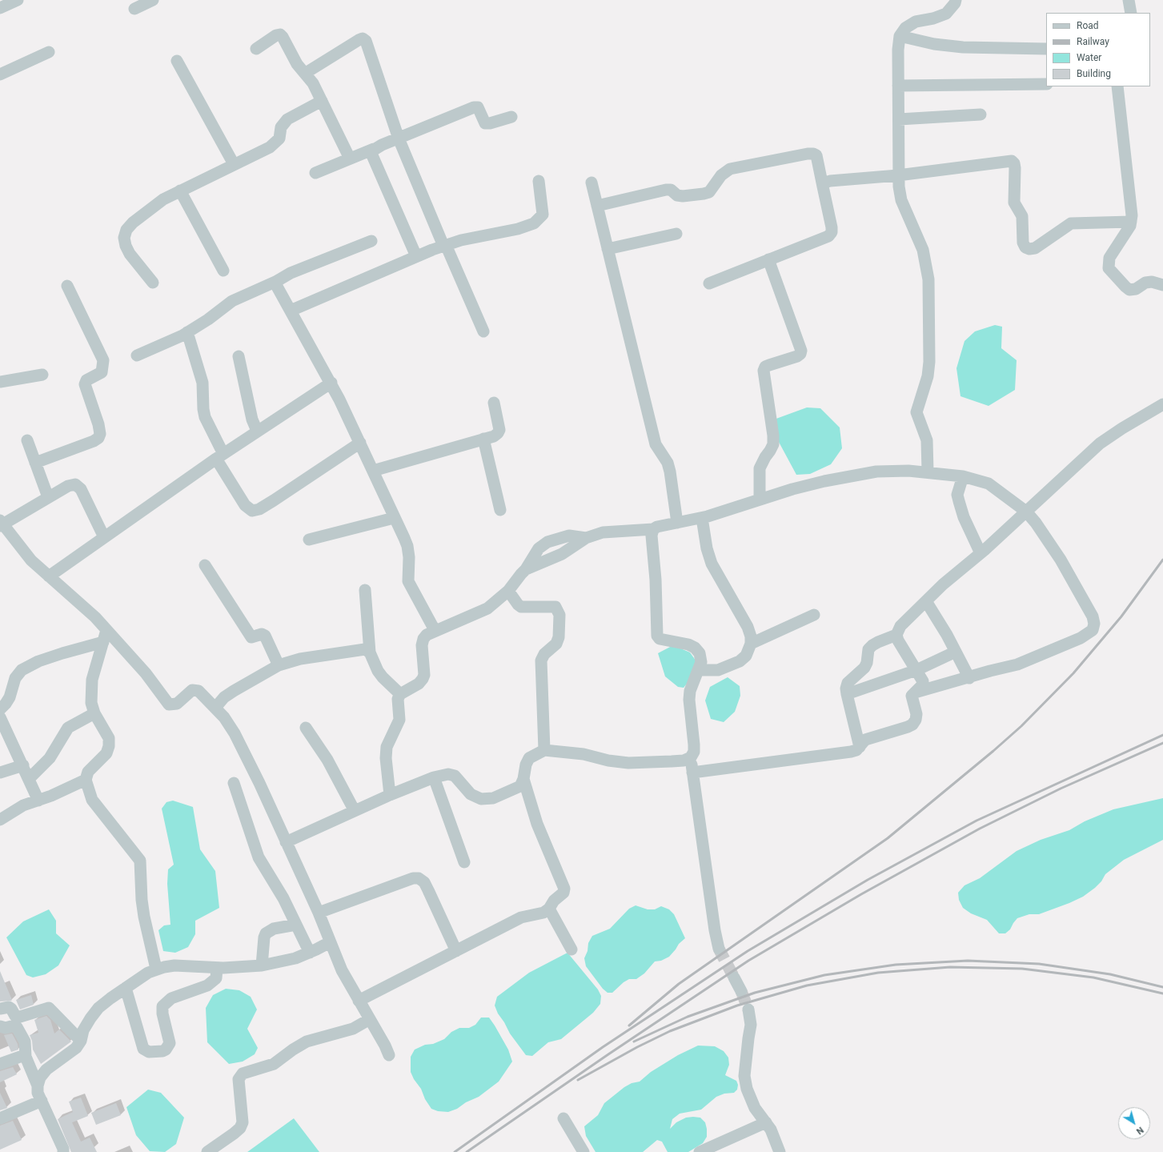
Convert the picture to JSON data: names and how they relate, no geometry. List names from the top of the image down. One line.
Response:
{"legend":["Road","Railway","Water","Building"],"north":"bottom right"}
